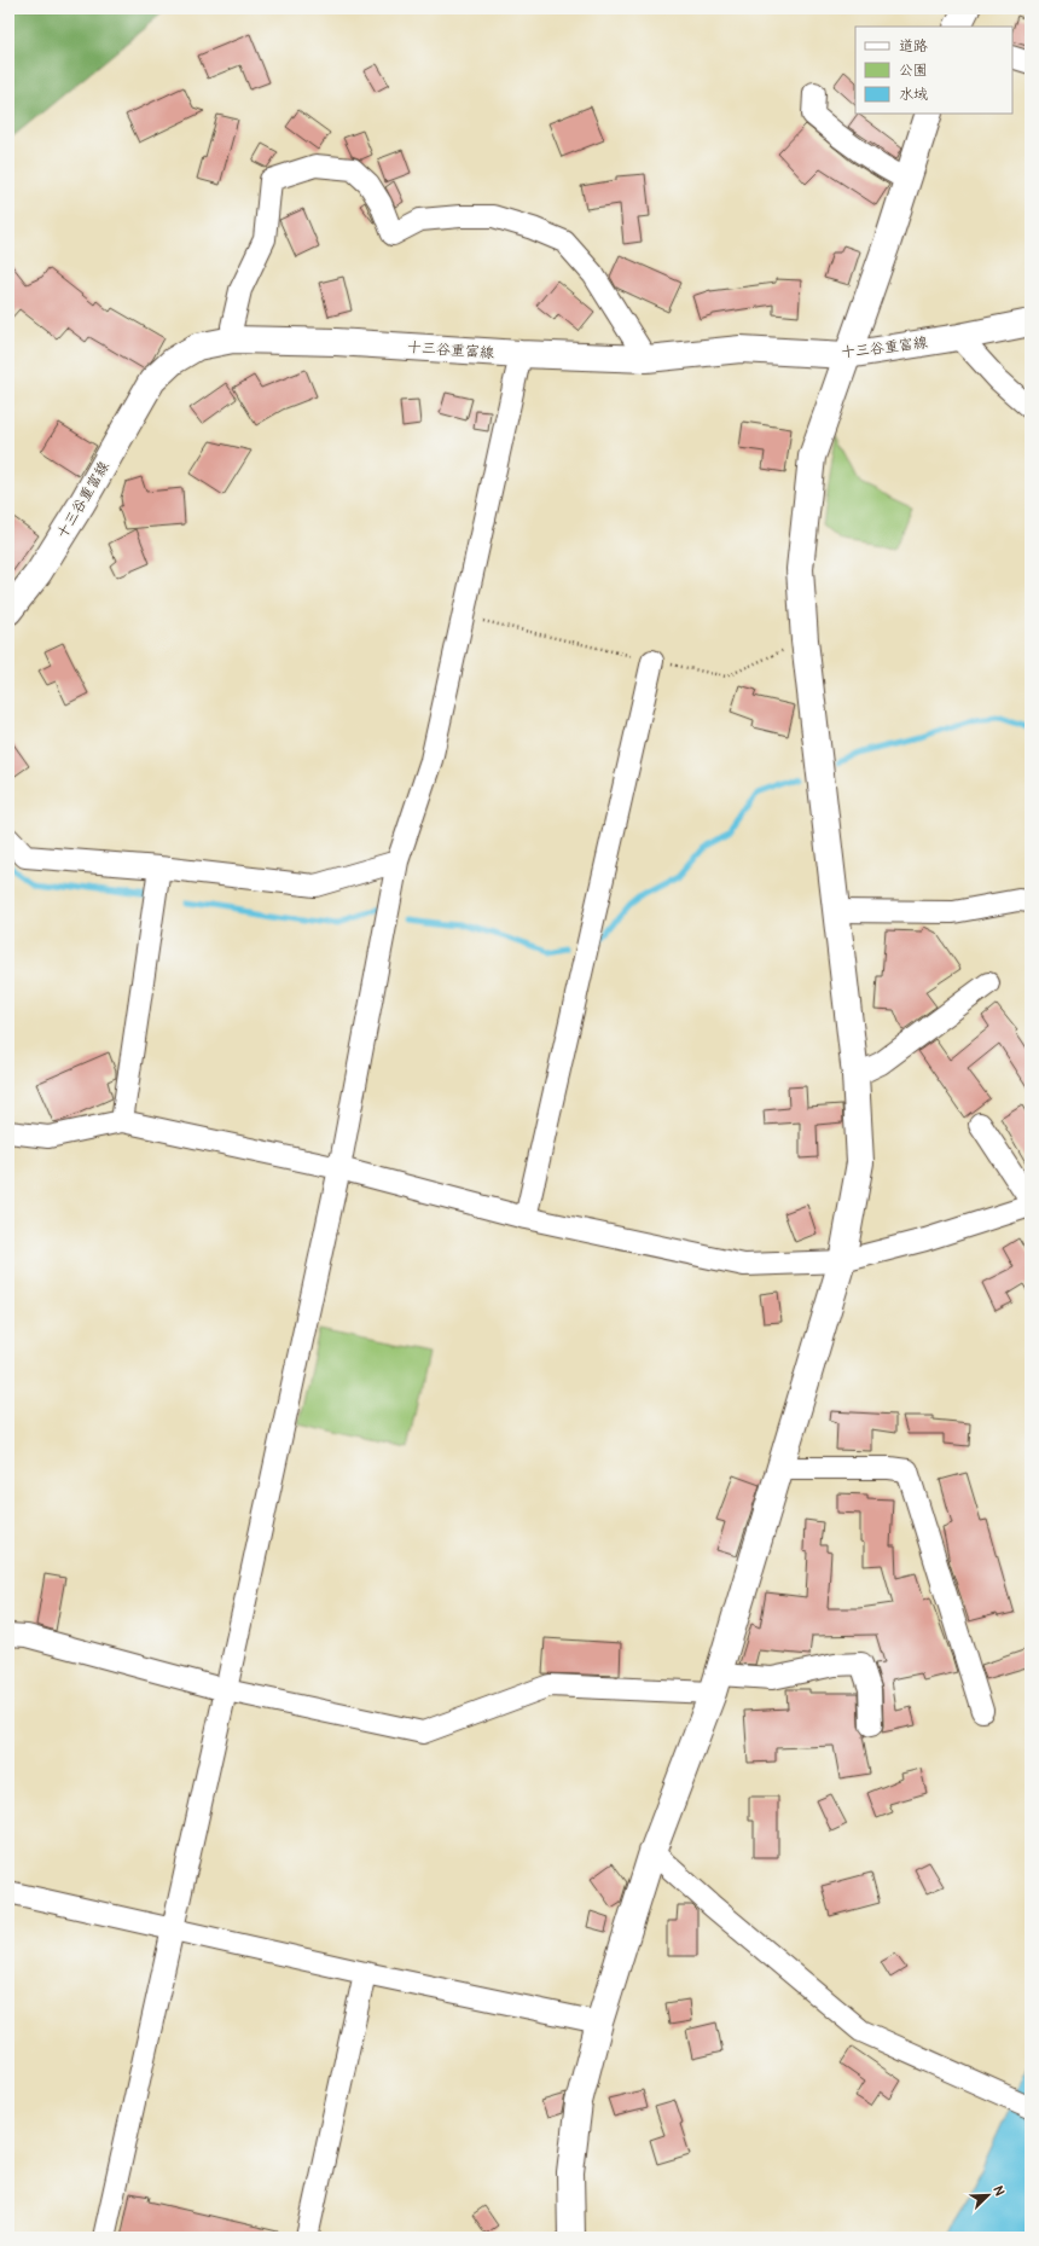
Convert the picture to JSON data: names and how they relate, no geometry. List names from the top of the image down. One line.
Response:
{"streets":{"street":["十三谷重富線"]},"legend":["道路","公園","水域"],"north":"top right"}
